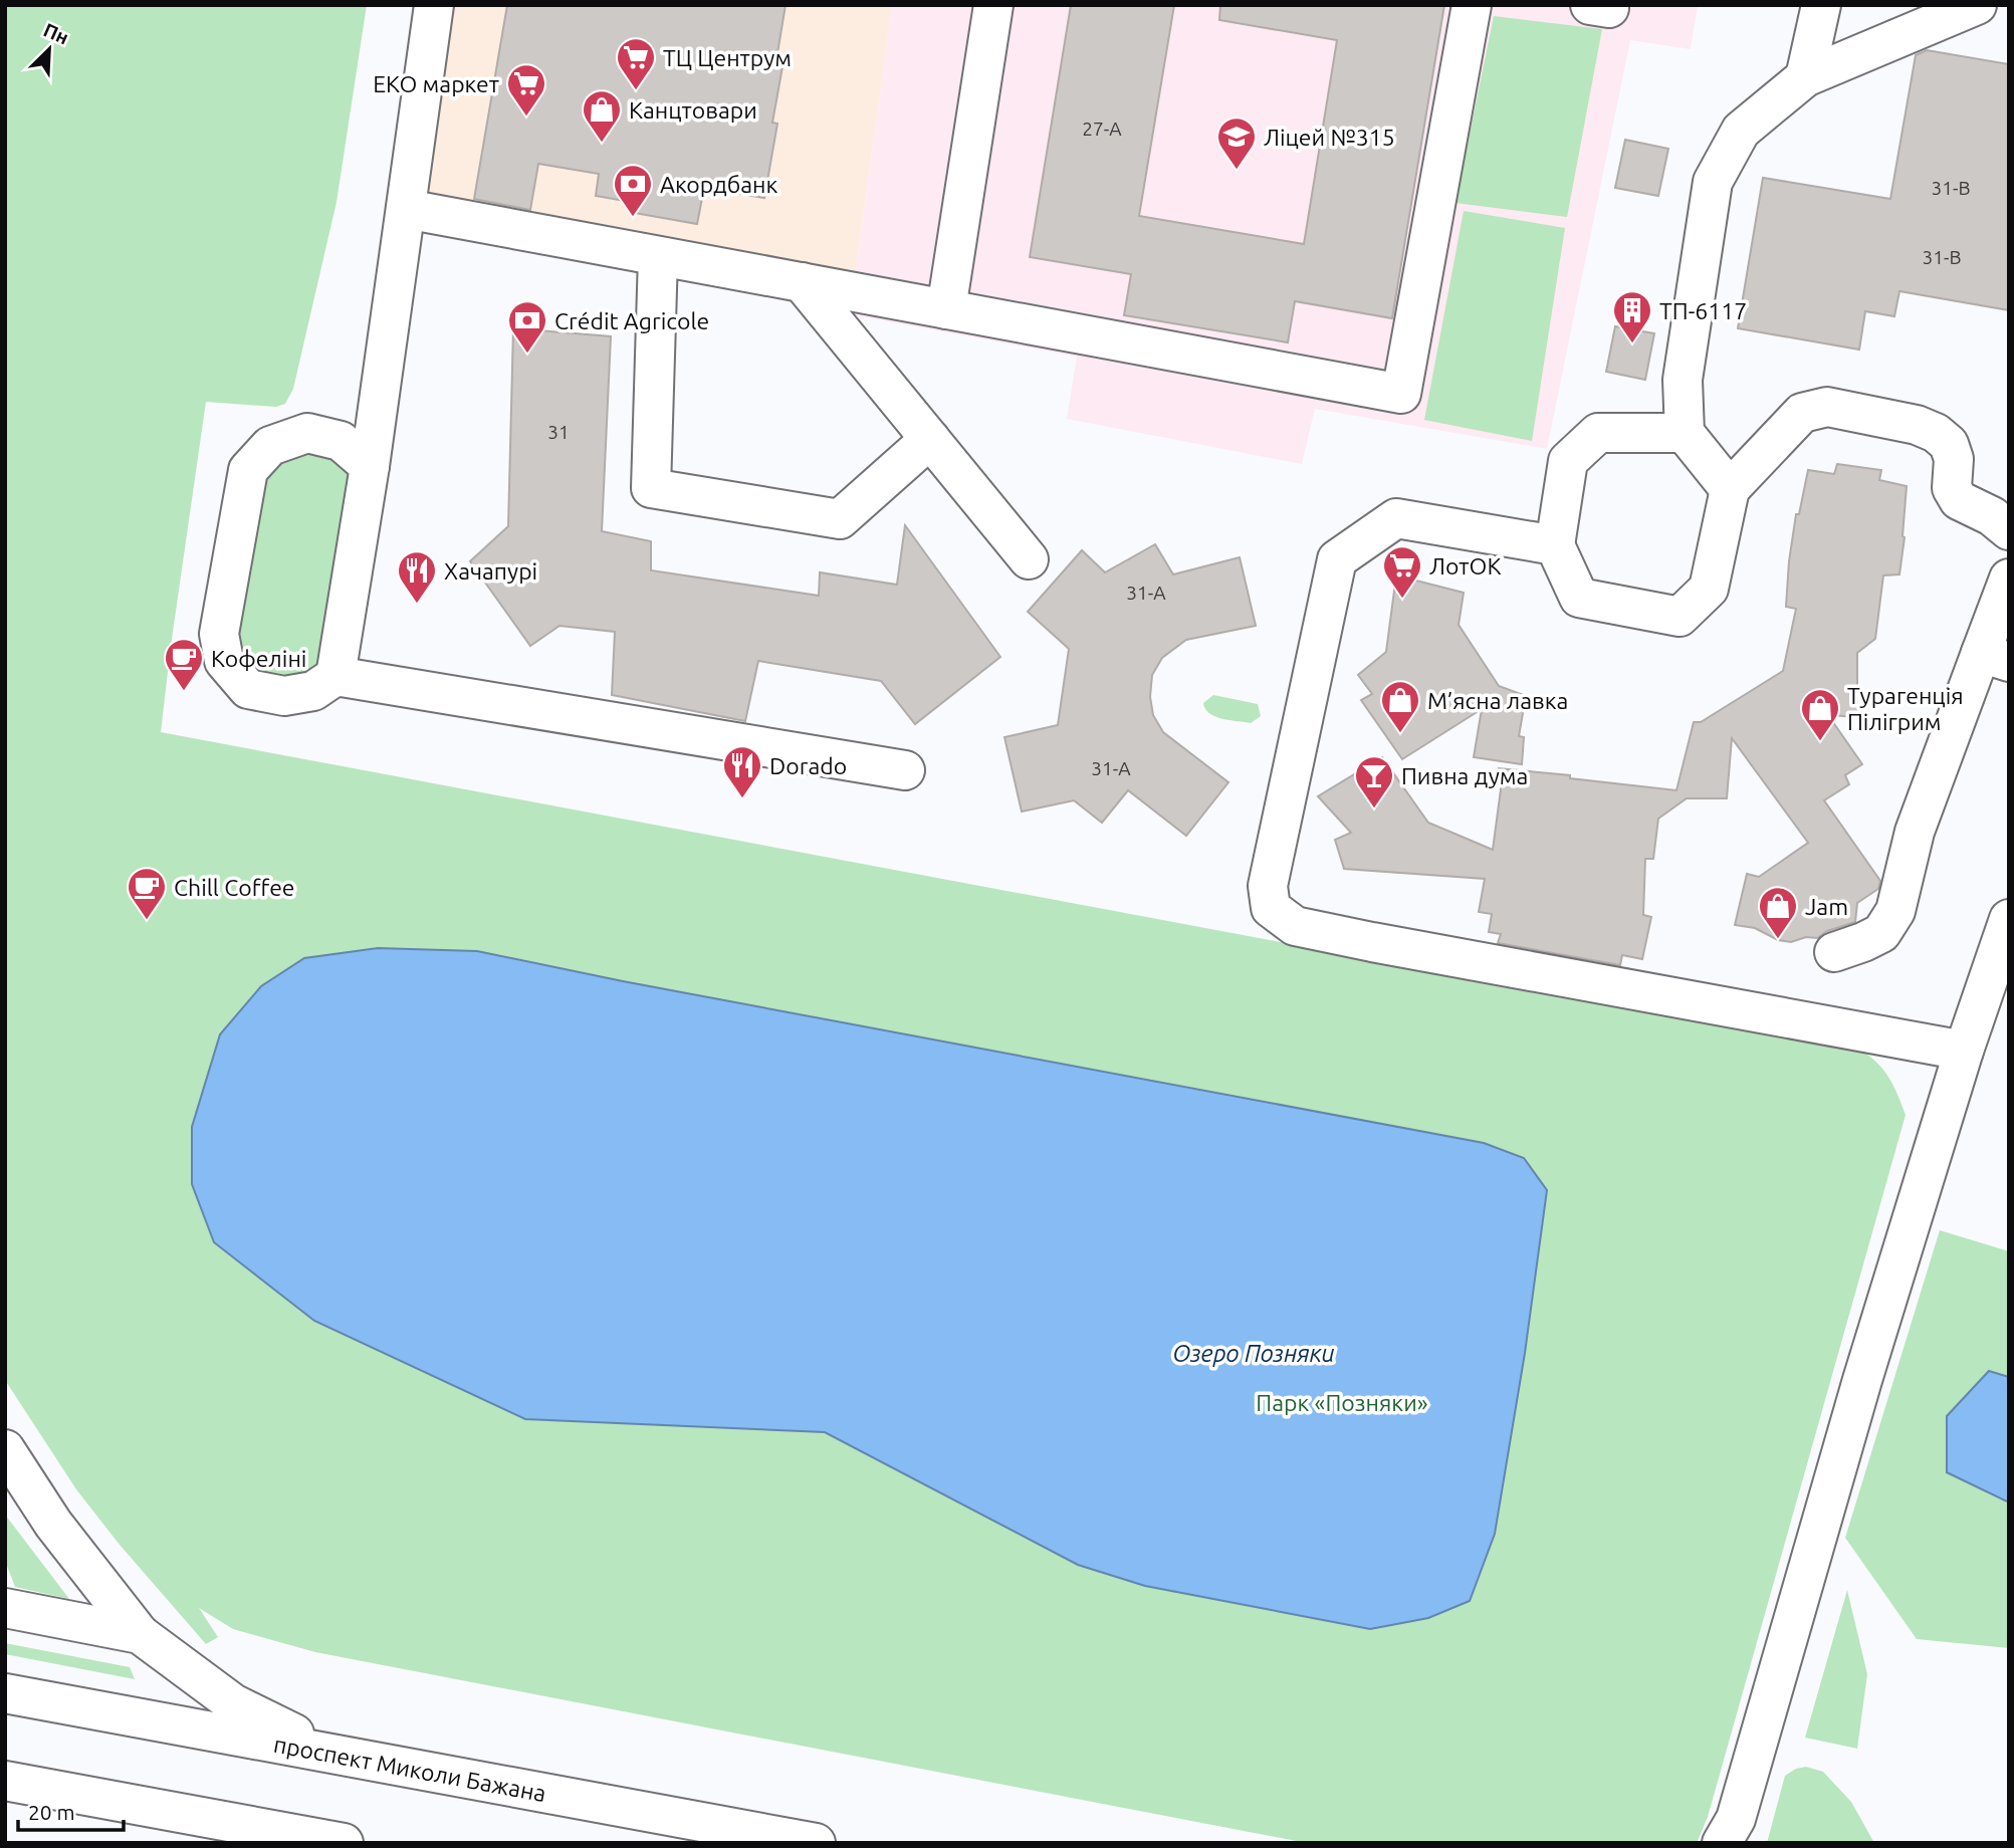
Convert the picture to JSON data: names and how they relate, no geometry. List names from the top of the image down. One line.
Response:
{"streets":{"main road":["проспект Миколи Бажана"]},"water":["Озеро Позняки"],"parks":["Парк «Позняки»"],"places":{"supermarket":["ТЦ Центрум","ЕКО маркет","ЛотОК"],"shop":["Канцтовари","М’ясна лавка","Турагенція Пілігрим","Jam"],"school or university":["Ліцей №315"],"bank":["Акордбанк","Crédit Agricole"],"building":["ТП-6117"],"restaurant":["Хачапурі","Dorado"],"cafe":["Кофеліні","Chill Coffee"],"bar":["Пивна дума"]},"house_numbers":["27-А","31-В","31-В","31","31-А","31-А"],"scale_bar":"20 m","north":"top right"}
